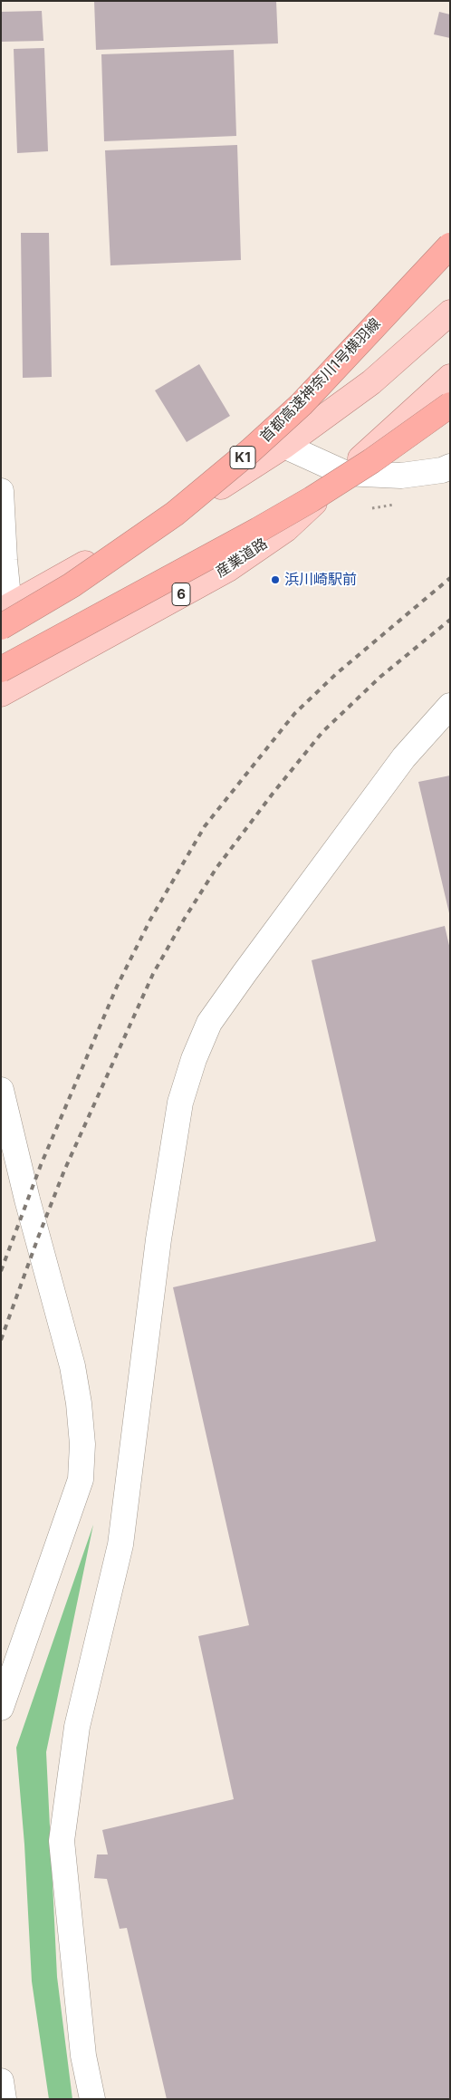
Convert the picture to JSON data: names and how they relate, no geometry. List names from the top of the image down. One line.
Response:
{"streets":{"highway":["首都高速神奈川1号横羽線","K1"],"main road":["産業道路","6"]},"places":["浜川崎駅前"]}
